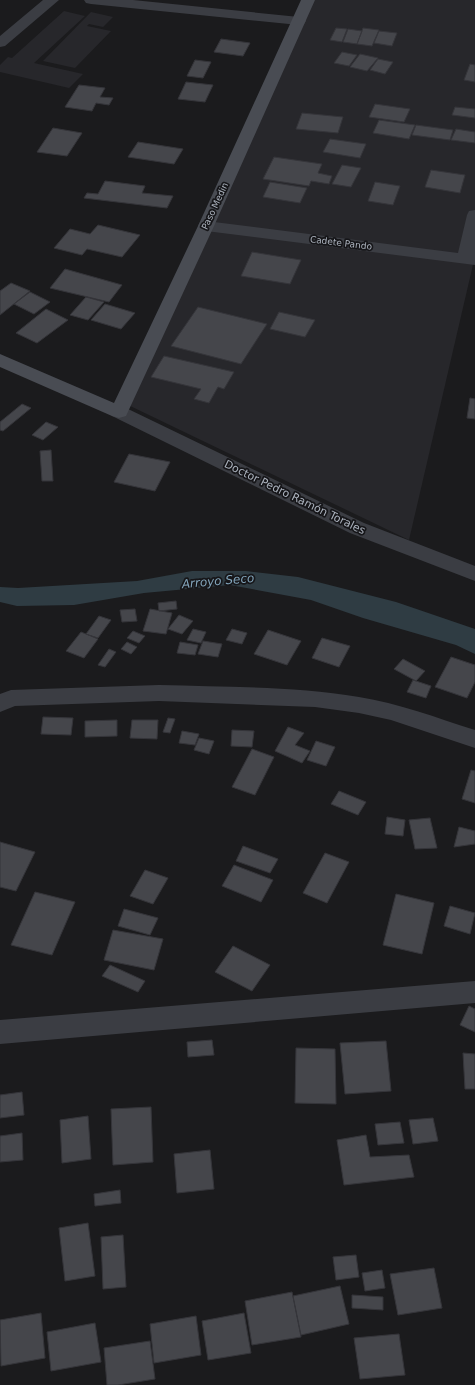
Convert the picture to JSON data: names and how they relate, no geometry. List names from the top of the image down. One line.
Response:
{"streets":{"street":["Paso Medin","Cadete Pando","Doctor Pedro Ramón Torales"]},"crossings":[["Paso Medin","Cadete Pando"],["Paso Medin","Doctor Pedro Ramón Torales"]],"water":["Arroyo Seco"]}
